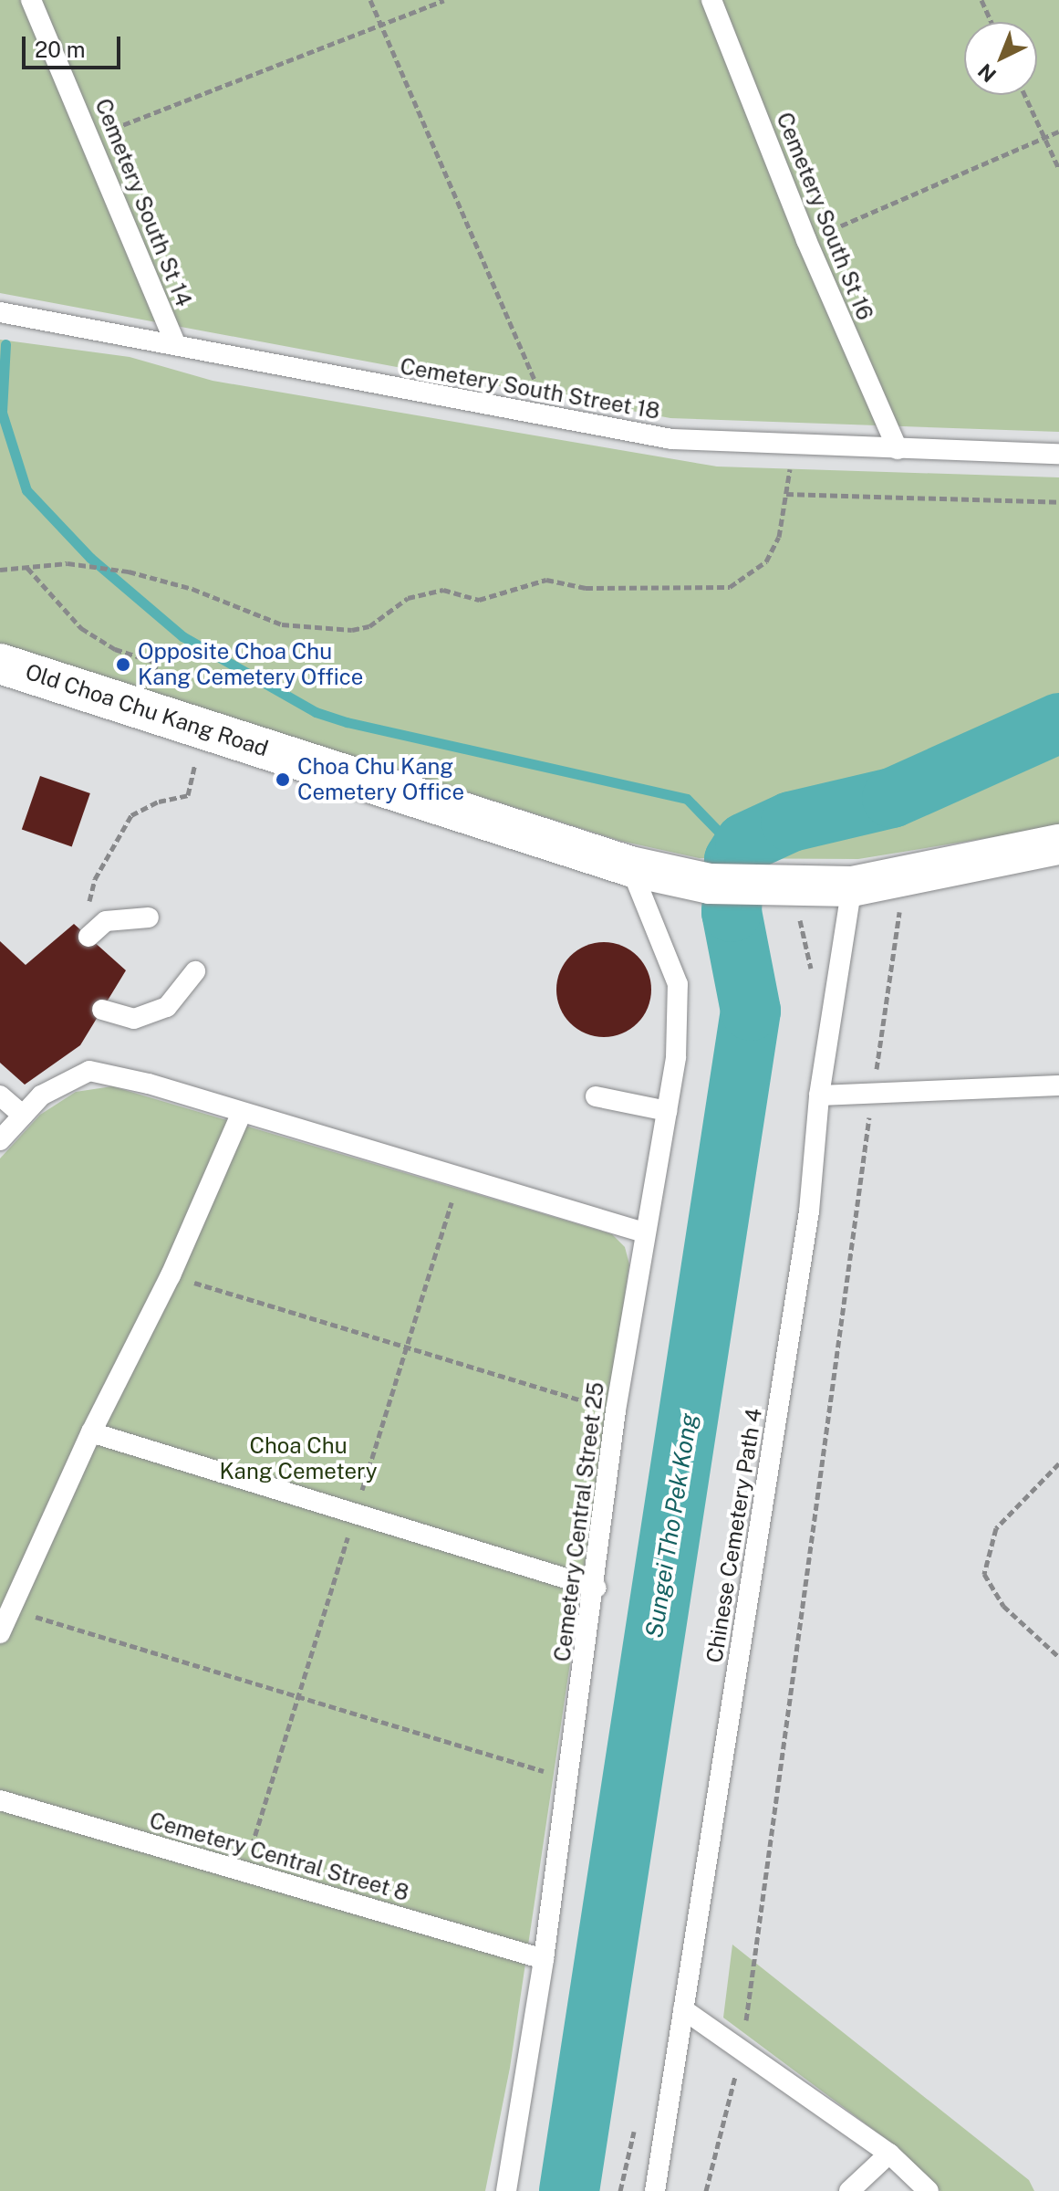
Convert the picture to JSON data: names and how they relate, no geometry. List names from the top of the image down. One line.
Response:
{"streets":{"street":["Old Choa Chu Kang Road"],"lane":["Cemetery South St 14","Cemetery South St 16","Cemetery South Street 18","Cemetery Central Street 25","Chinese Cemetery Path 4","Cemetery Central Street 8"]},"crossings":[["Cemetery South St 14","Cemetery South Street 18"],["Cemetery South St 16","Cemetery South Street 18"],["Old Choa Chu Kang Road","Cemetery Central Street 25"],["Old Choa Chu Kang Road","Chinese Cemetery Path 4"],["Cemetery Central Street 25","Cemetery Central Street 8"]],"water":["Sungei Tho Pek Kong"],"parks":["Choa Chu Kang Cemetery"],"places":["Opposite Choa Chu Kang Cemetery Office","Choa Chu Kang Cemetery Office"],"scale_bar":"20 m","north":"bottom left"}
